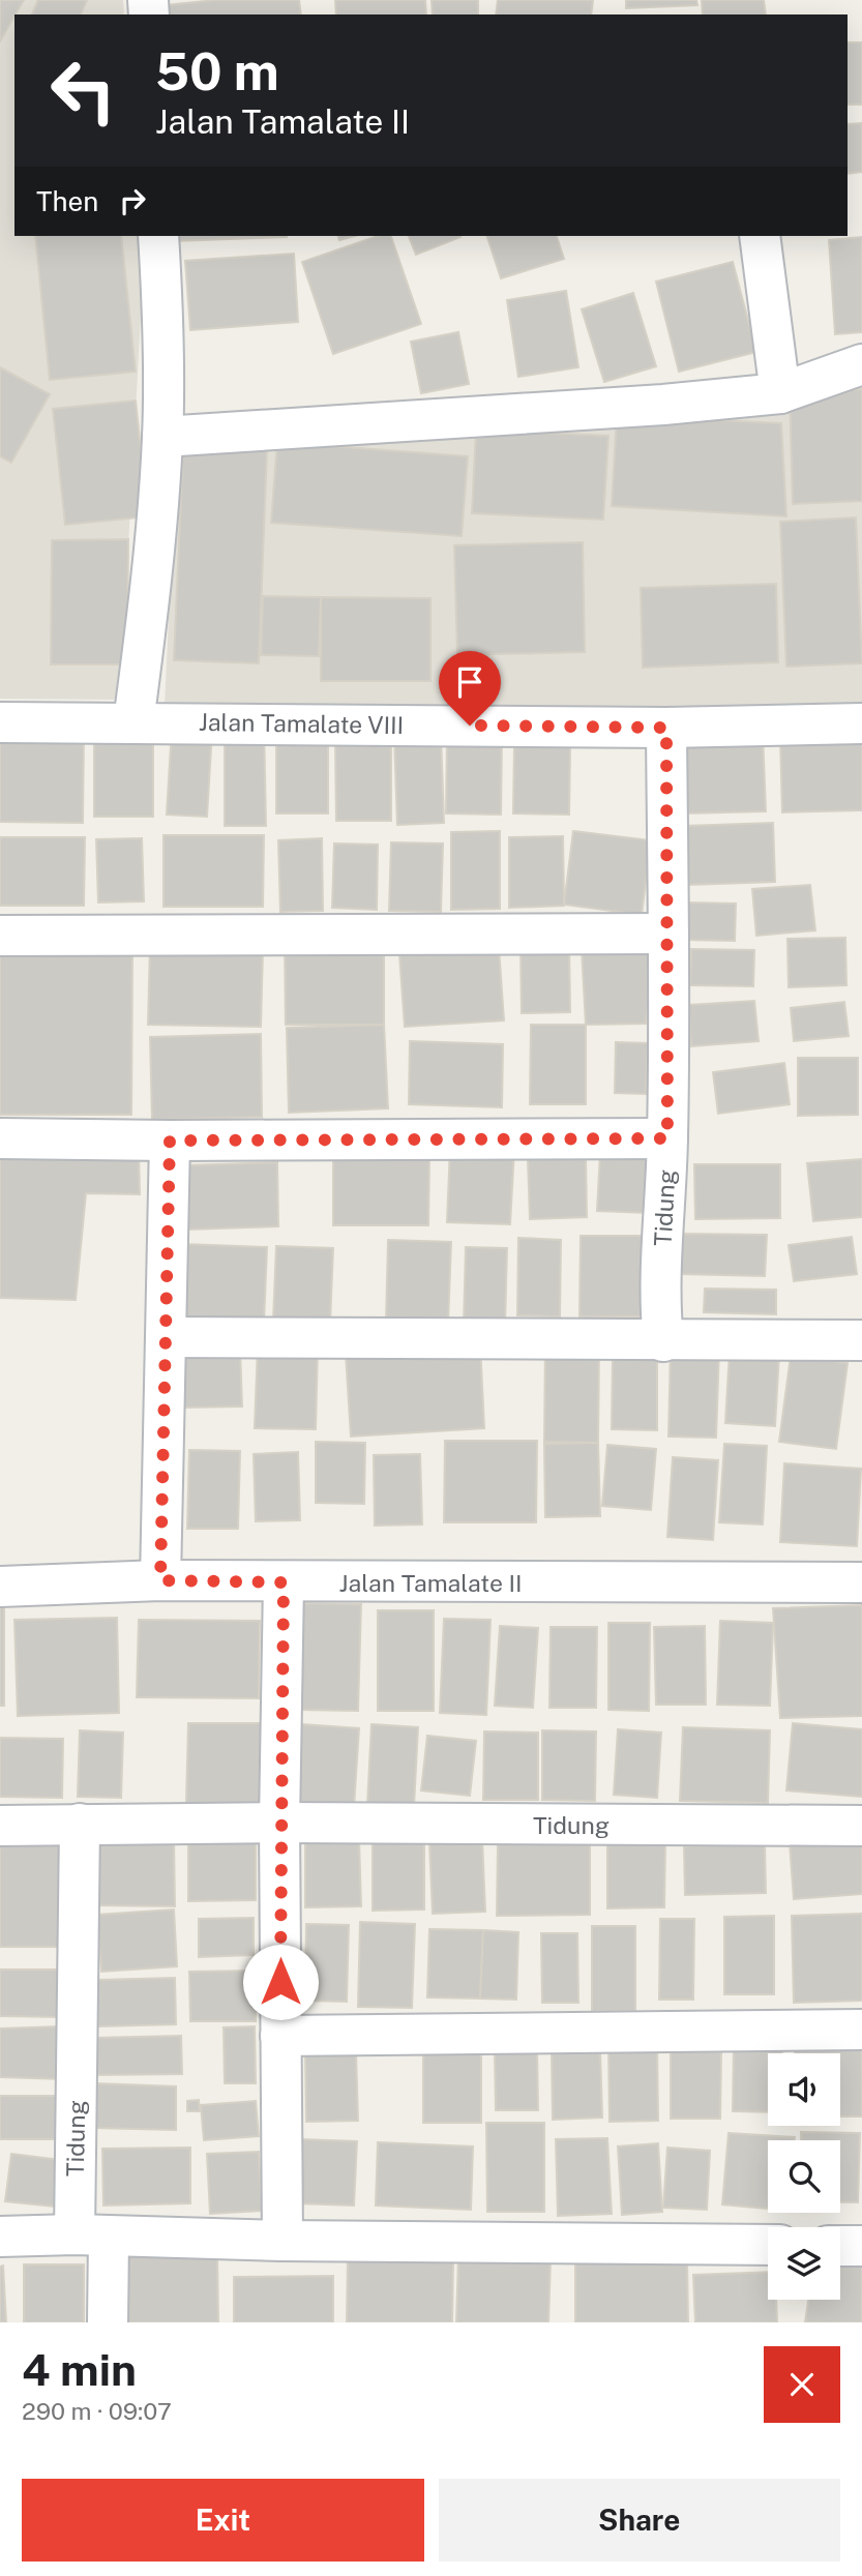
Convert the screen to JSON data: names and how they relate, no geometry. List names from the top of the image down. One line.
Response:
{"streets":{"street":["Jalan Tamalate VIII","Tidung","Jalan Tamalate II"]},"crossings":[["Jalan Tamalate VIII","Tidung"]],"page":{"turn":["50 m","Jalan Tamalate II"],"then":"Then","heading":["4 min","290 m · 09:07"],"buttons":["Exit","Share"]}}
